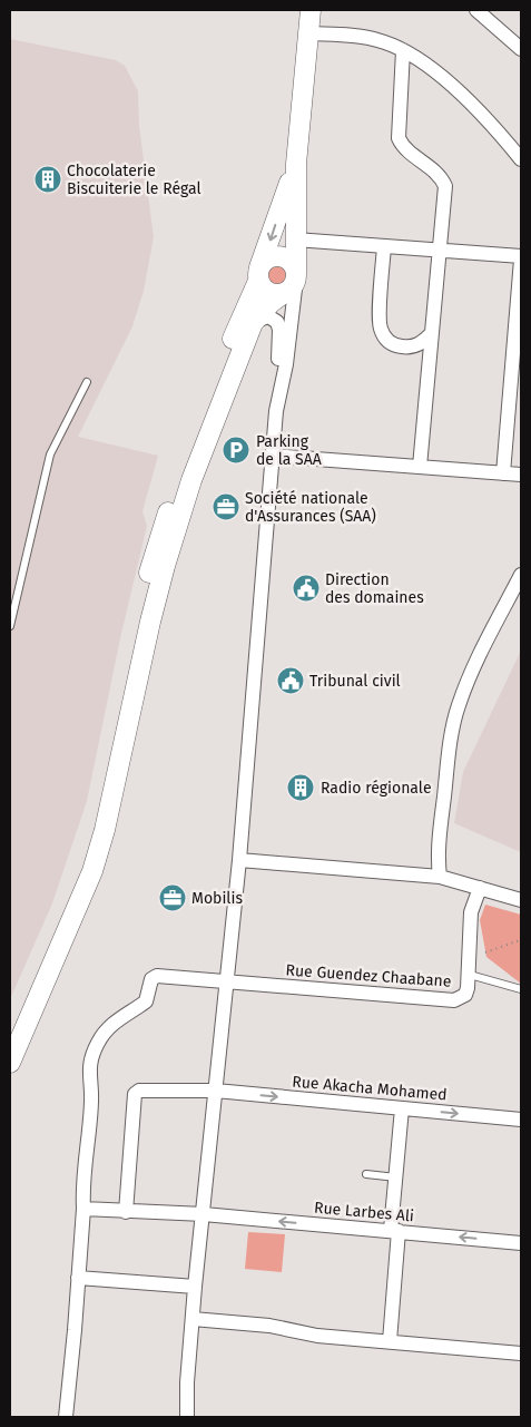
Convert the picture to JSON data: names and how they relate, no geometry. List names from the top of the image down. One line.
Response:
{"streets":{"street":["Rue Guendez Chaabane","Rue Akacha Mohamed","Rue Larbes Ali"]},"crossings":[["Rue Akacha Mohamed","Rue Larbes Ali"]],"one_way":["Rue Akacha Mohamed"],"places":{"building":["Chocolaterie Biscuiterie le Régal","Radio régionale"],"parking":["Parking de la SAA"],"office":["Société nationale d'Assurances (SAA)","Mobilis"],"public building":["Direction des domaines","Tribunal civil"]}}
